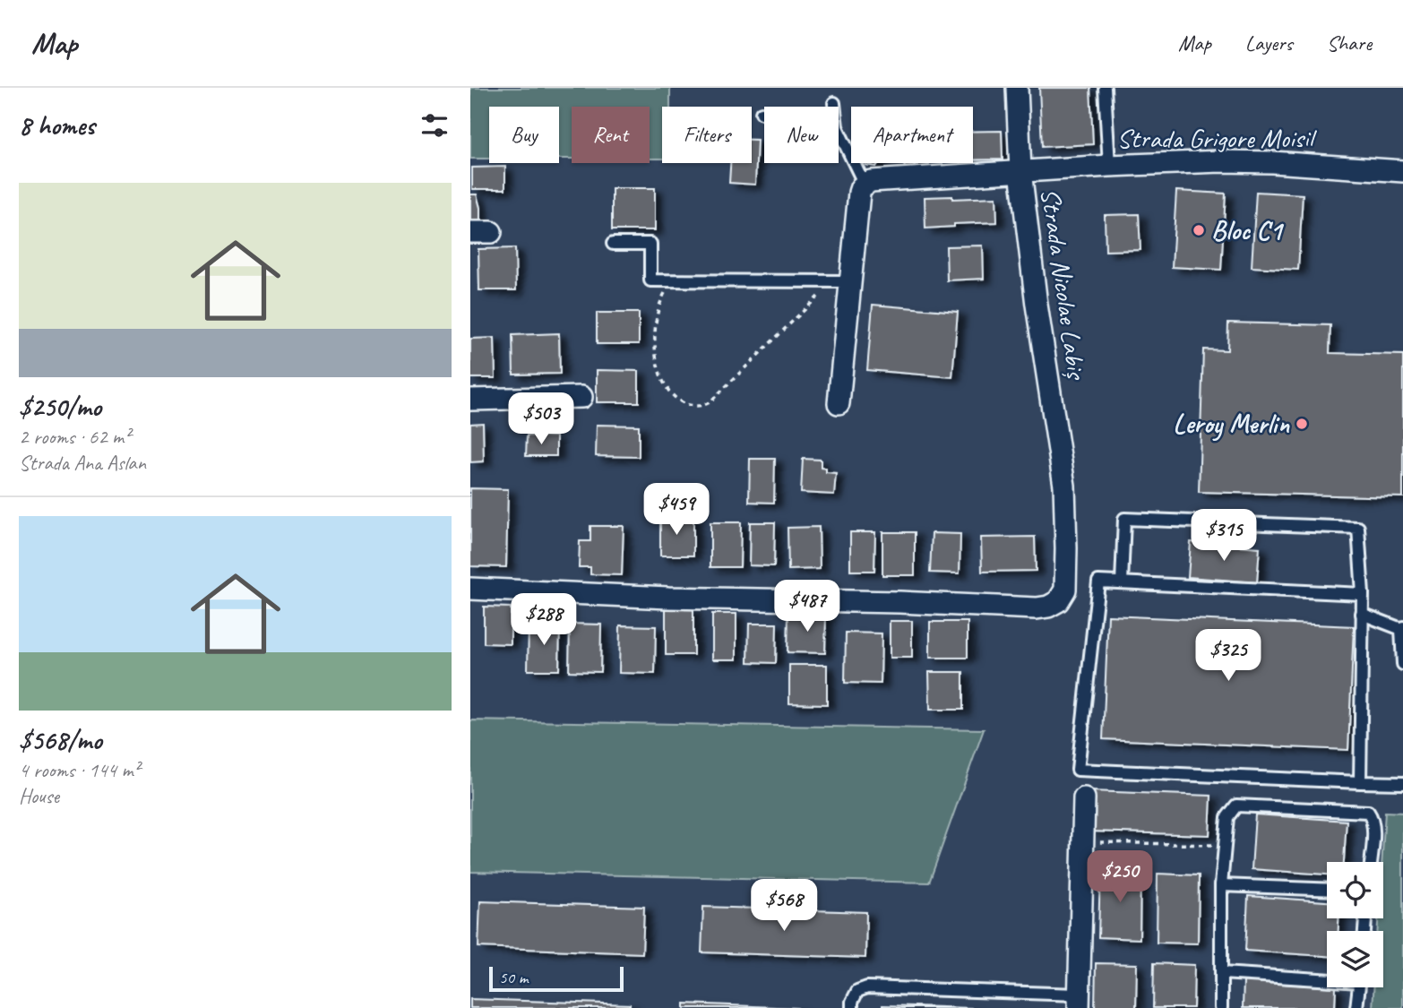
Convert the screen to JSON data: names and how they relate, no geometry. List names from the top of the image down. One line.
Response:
{"streets":{"street":["Strada Grigore Moisil","Strada Nicolae Labiș"]},"crossings":[["Strada Grigore Moisil","Strada Nicolae Labiș"]],"places":["Bloc C1","Leroy Merlin"],"scale_bar":"50 m","page":{"header":"Map","nav":["Map","Layers","Share"],"heading":"8 homes","chip":["Buy","Rent","Filters","New","Apartment"],"list":[{"name":"$250/mo","note":"2 rooms · 62 m² · Strada Ana Aslan"},{"name":"$568/mo","note":"4 rooms · 144 m² · House"}],"price":["$503","$459","$315","$487","$288","$325","$250","$568"],"scale":"50 m"}}
